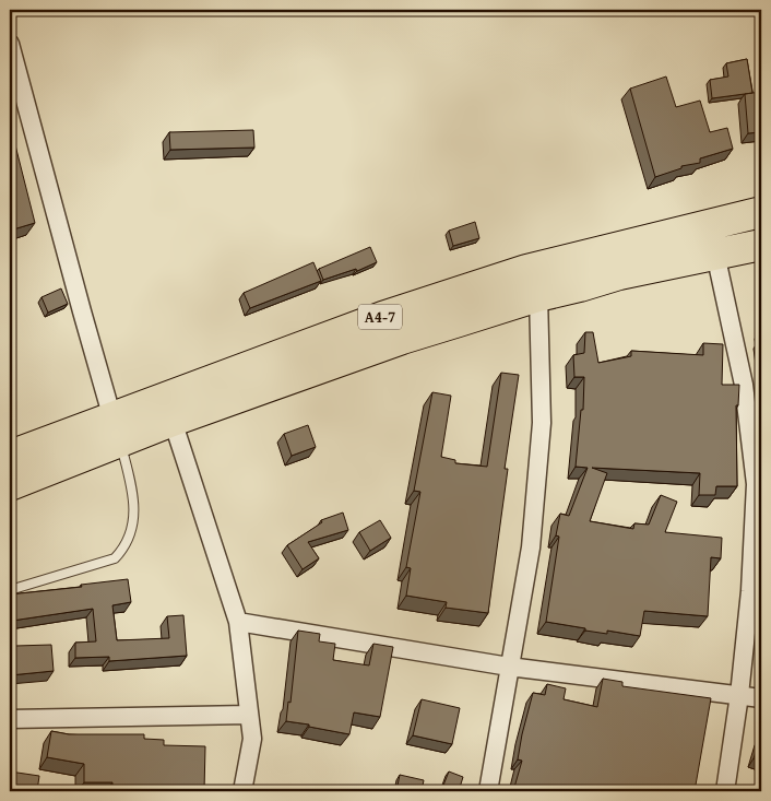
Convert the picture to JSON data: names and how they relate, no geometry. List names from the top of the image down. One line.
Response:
{"streets":{"highway":["A4-7"]}}
